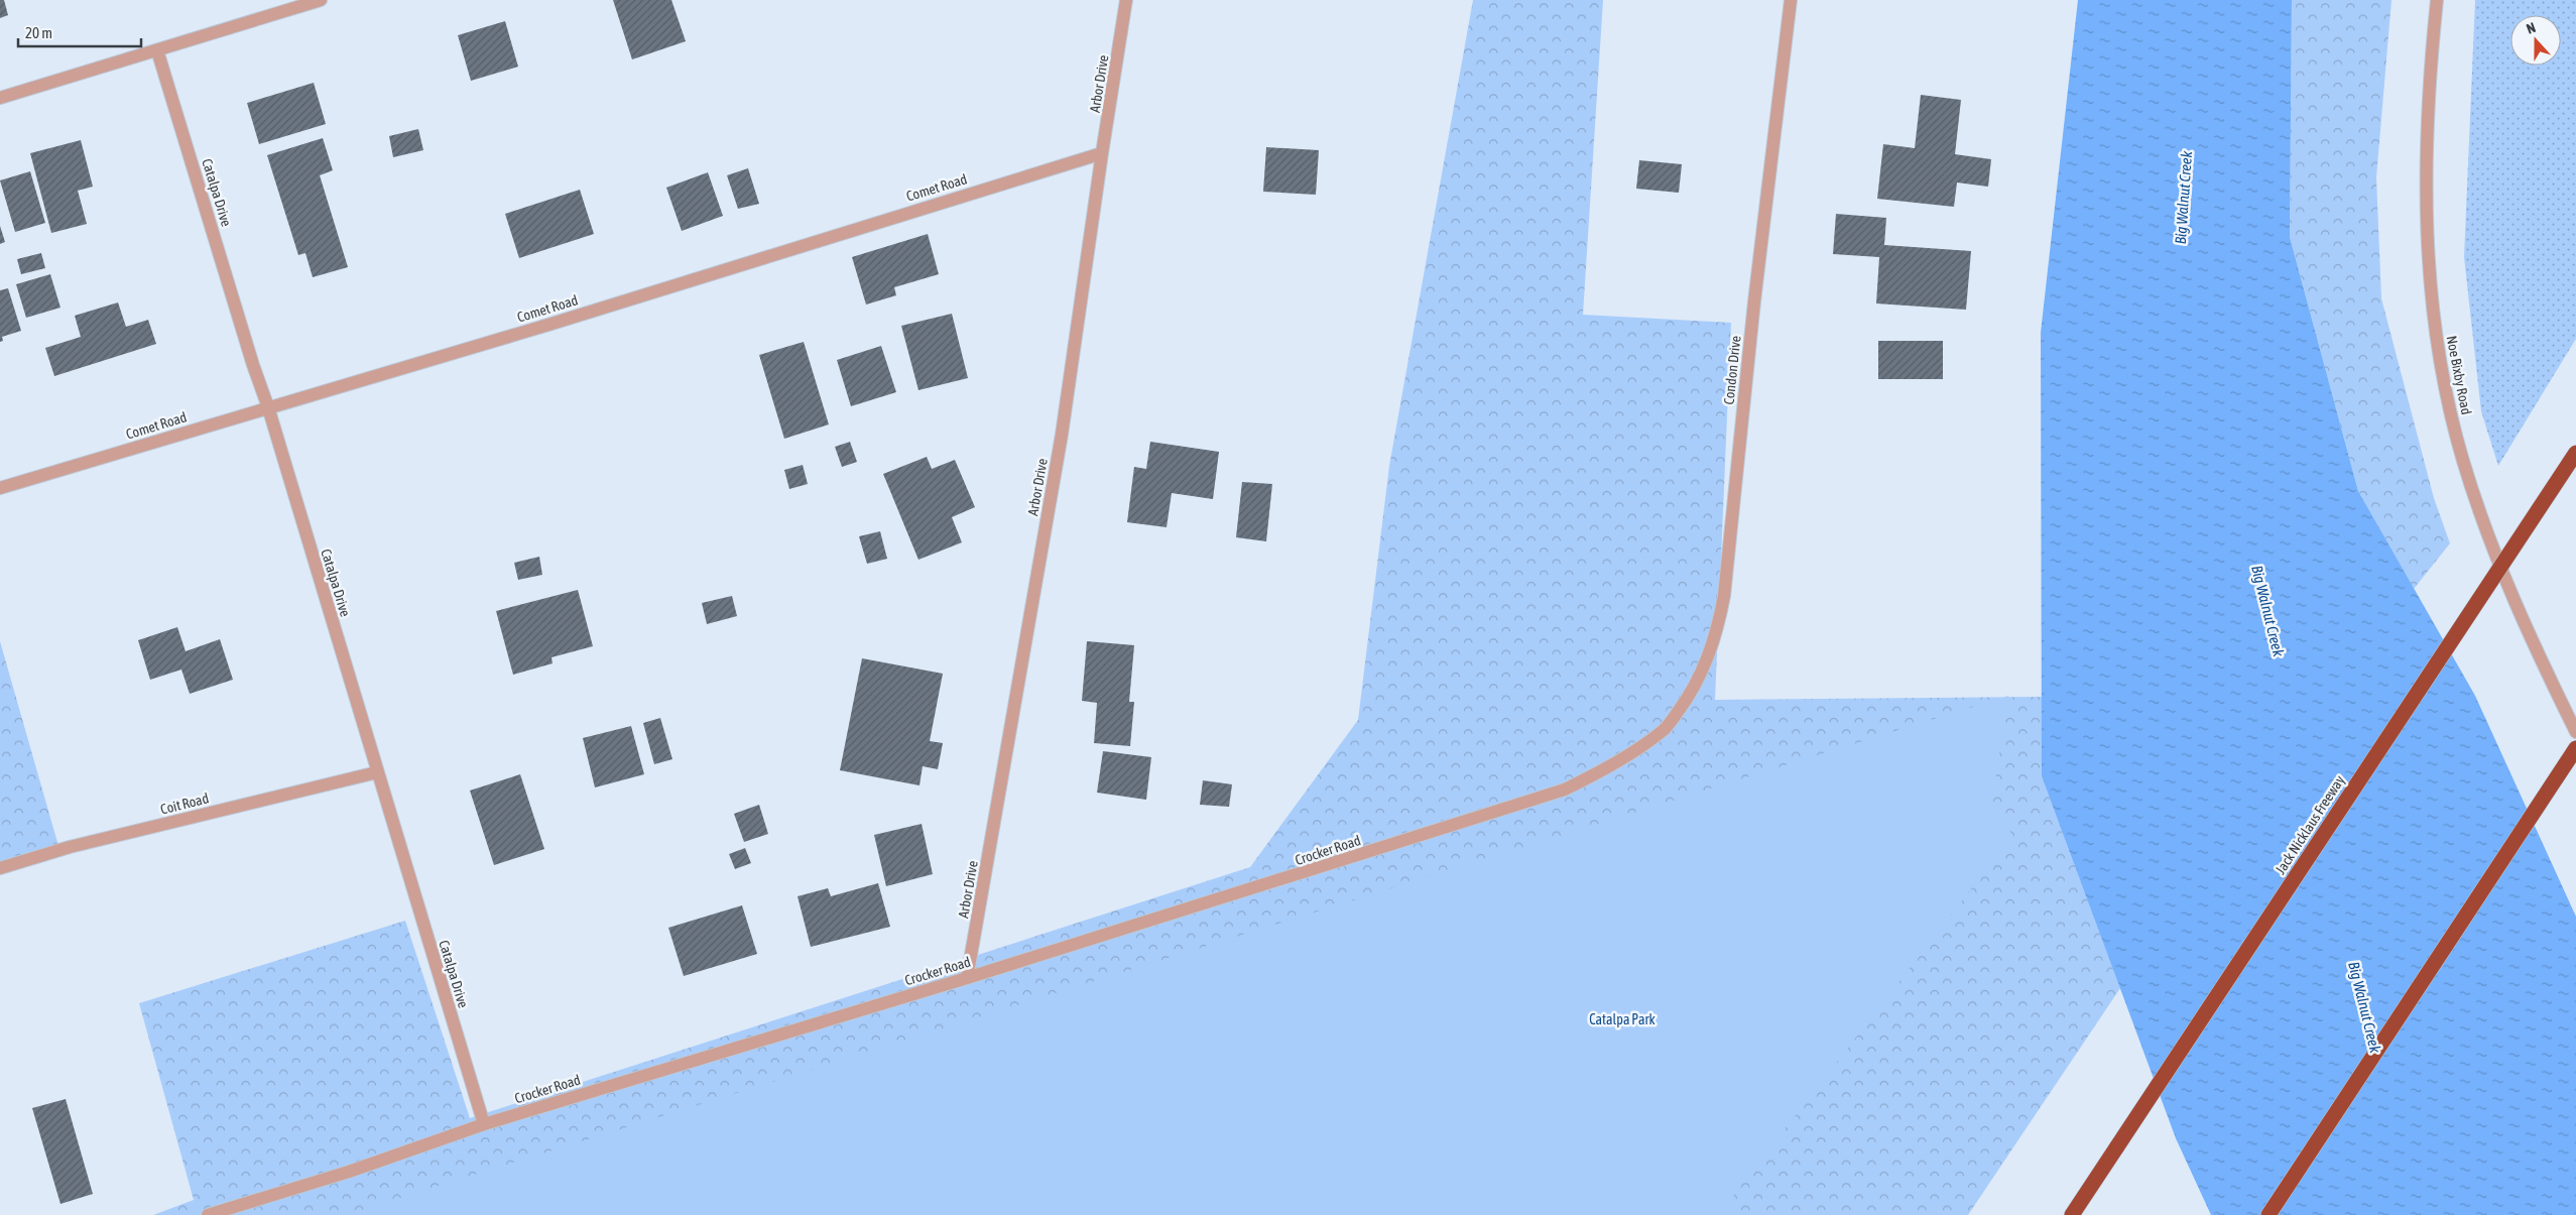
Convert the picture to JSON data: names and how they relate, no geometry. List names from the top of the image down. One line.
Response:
{"streets":{"highway":["Jack Nicklaus Freeway"],"street":["Arbor Drive","Comet Road","Catalpa Drive","Condon Drive","Noe Bixby Road","Coit Road","Crocker Road"]},"crossings":[["Arbor Drive","Comet Road"],["Arbor Drive","Crocker Road"],["Comet Road","Catalpa Drive"],["Catalpa Drive","Coit Road"],["Catalpa Drive","Crocker Road"],["Condon Drive","Crocker Road"]],"water":["Big Walnut Creek"],"parks":["Catalpa Park"],"scale_bar":"20 m","north":"top"}
